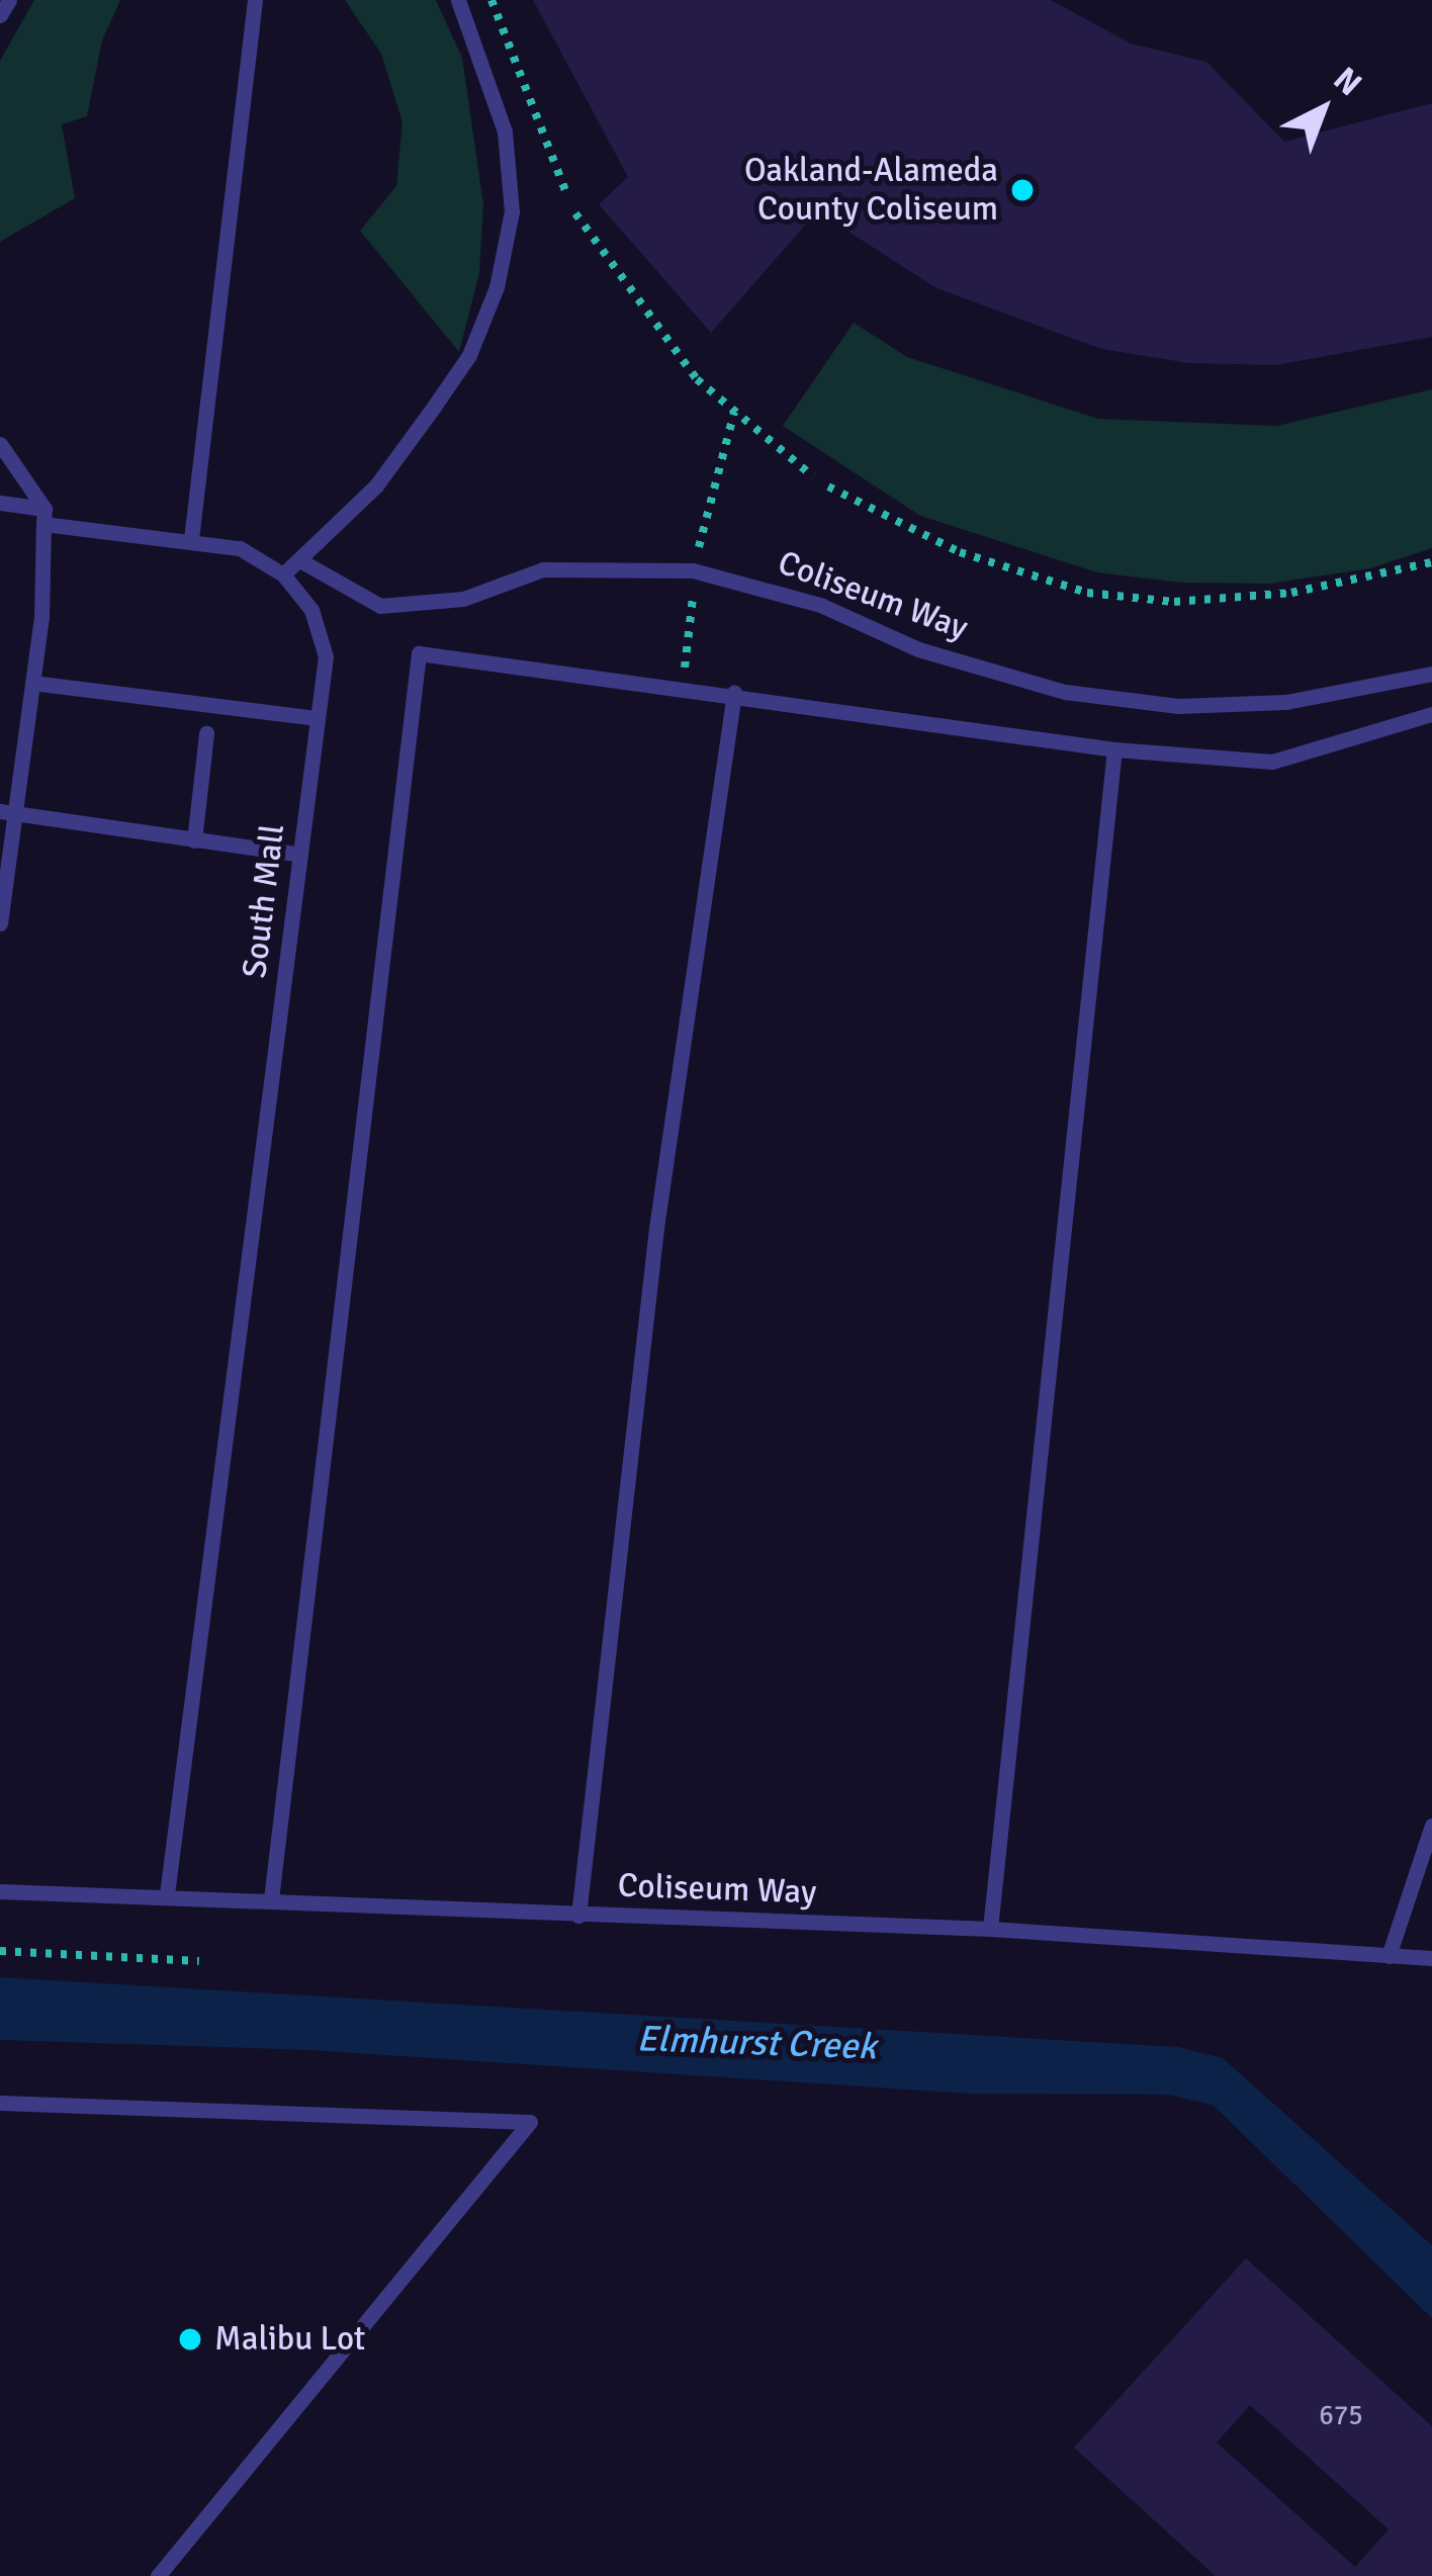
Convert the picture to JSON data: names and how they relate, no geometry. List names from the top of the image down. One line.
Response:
{"streets":{"lane":["Coliseum Way","South Mall"]},"crossings":[["Coliseum Way","South Mall"]],"water":["Elmhurst Creek"],"places":["Oakland-Alameda County Coliseum","Malibu Lot"],"house_numbers":["675"],"north":"top right"}
